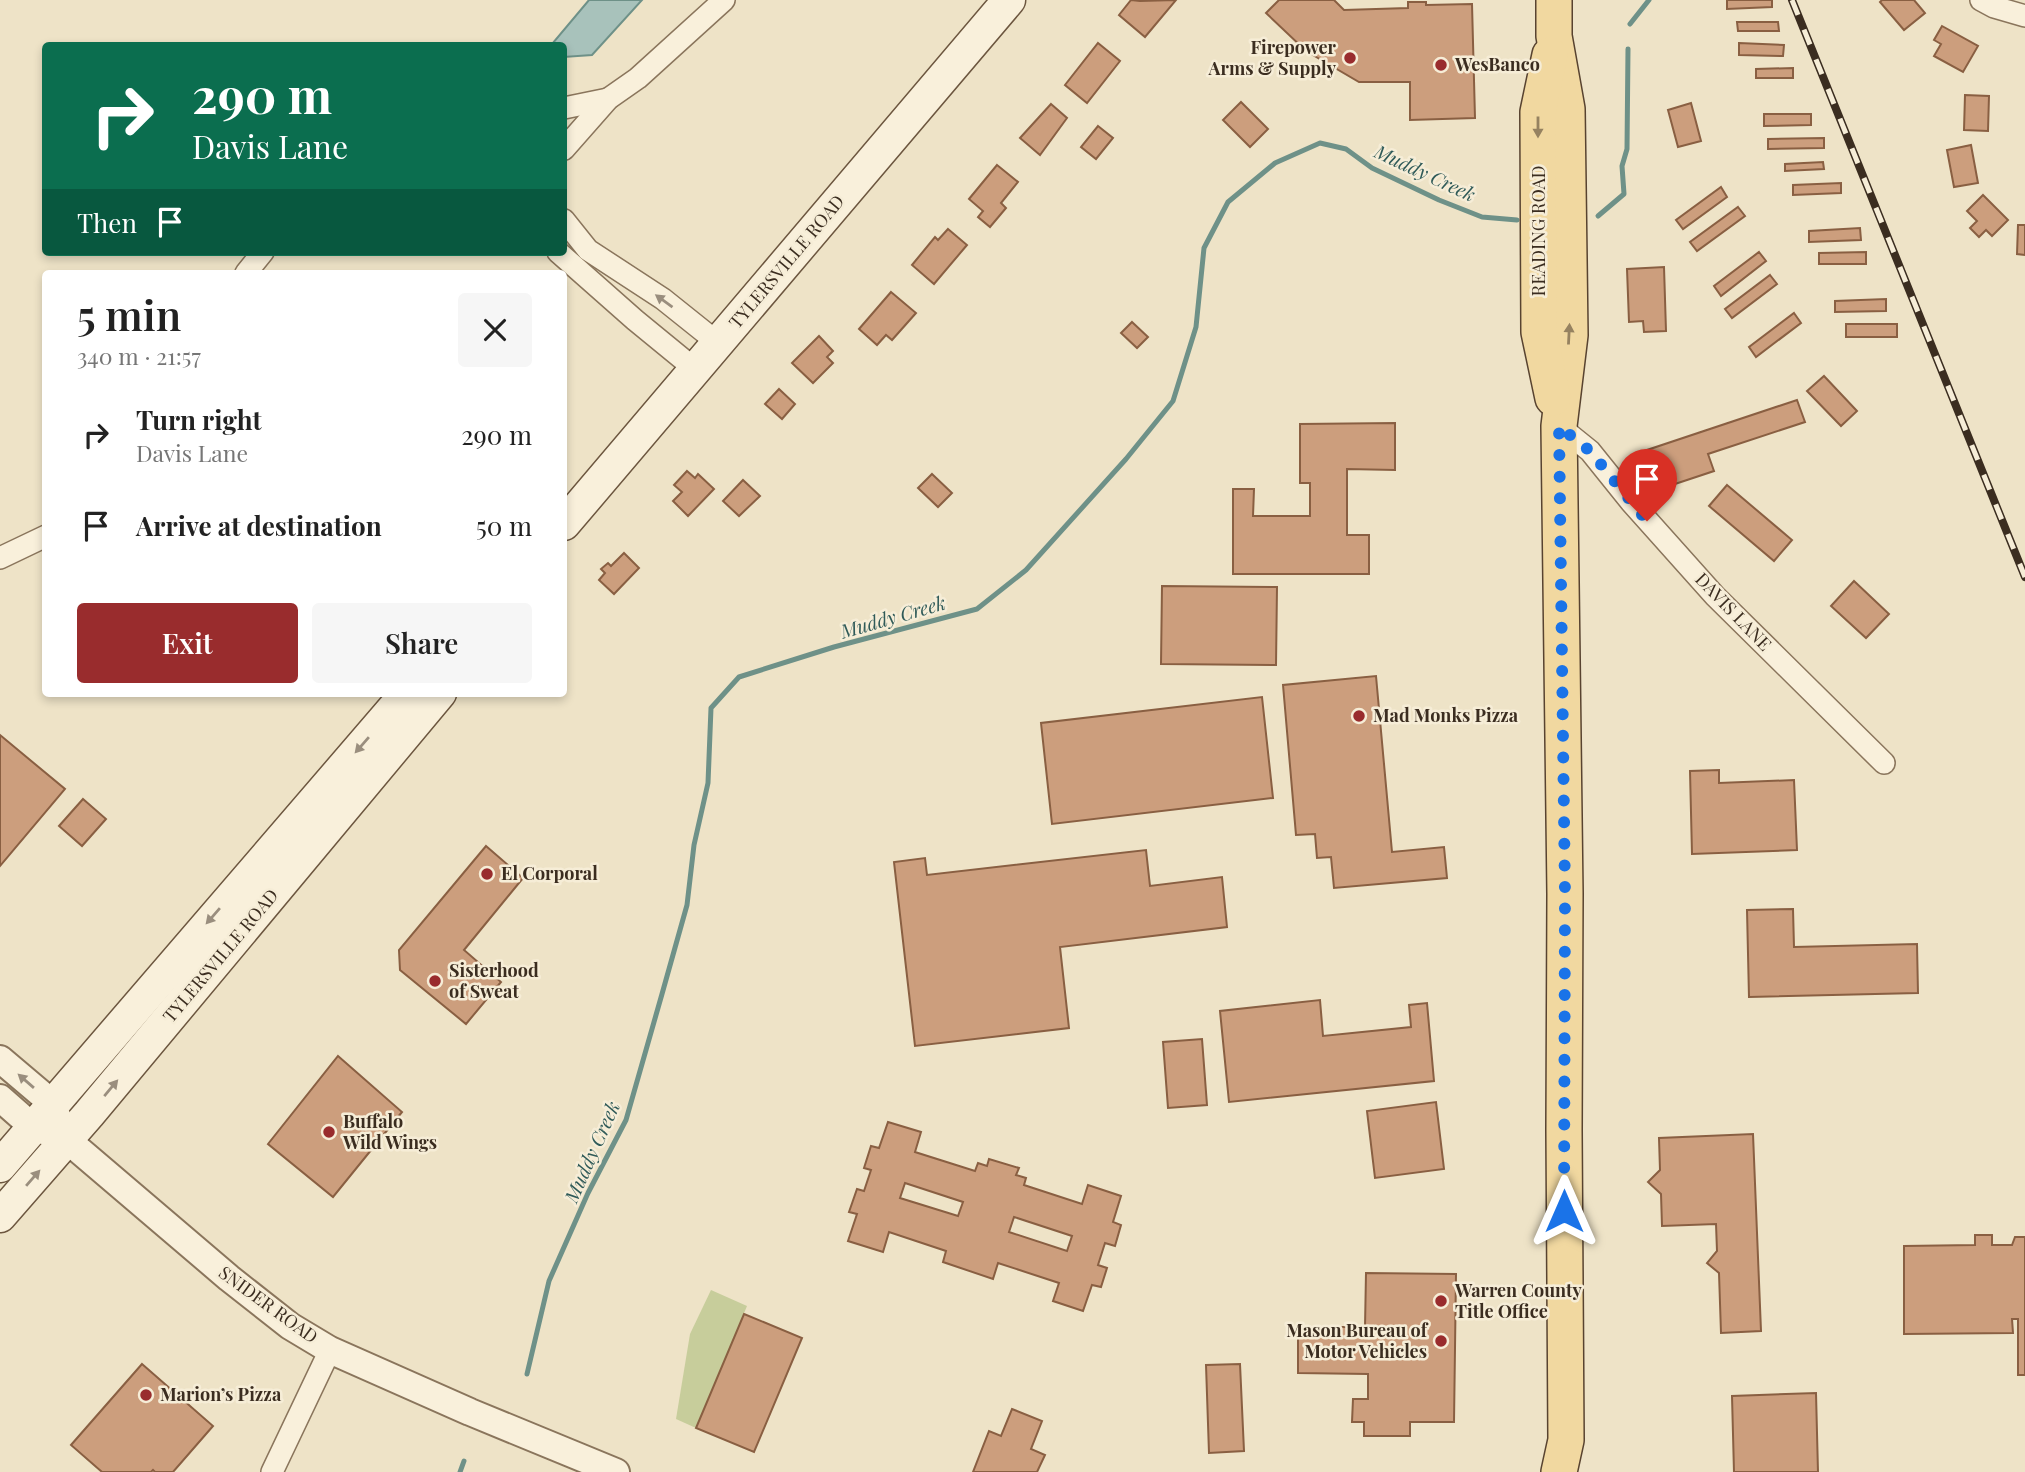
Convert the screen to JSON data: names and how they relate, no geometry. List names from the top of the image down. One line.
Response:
{"streets":{"main road":["READING ROAD","TYLERSVILLE ROAD"],"street":["DAVIS LANE","SNIDER ROAD"]},"crossings":[["READING ROAD","DAVIS LANE"],["TYLERSVILLE ROAD","SNIDER ROAD"]],"water":["Muddy Creek"],"places":["Firepower Arms & Supply","WesBanco","Mad Monks Pizza","El Corporal","Sisterhood of Sweat","Buffalo Wild Wings","Warren County Title Office","Mason Bureau of Motor Vehicles","Marion’s Pizza"],"page":{"turn":["290 m","Davis Lane"],"then":"Then","heading":["5 min","340 m · 21:57"],"list":[{"name":"Turn right","note":"Davis Lane","value":"290 m"},{"name":"Arrive at destination","value":"50 m"}],"buttons":["Exit","Share"]}}
